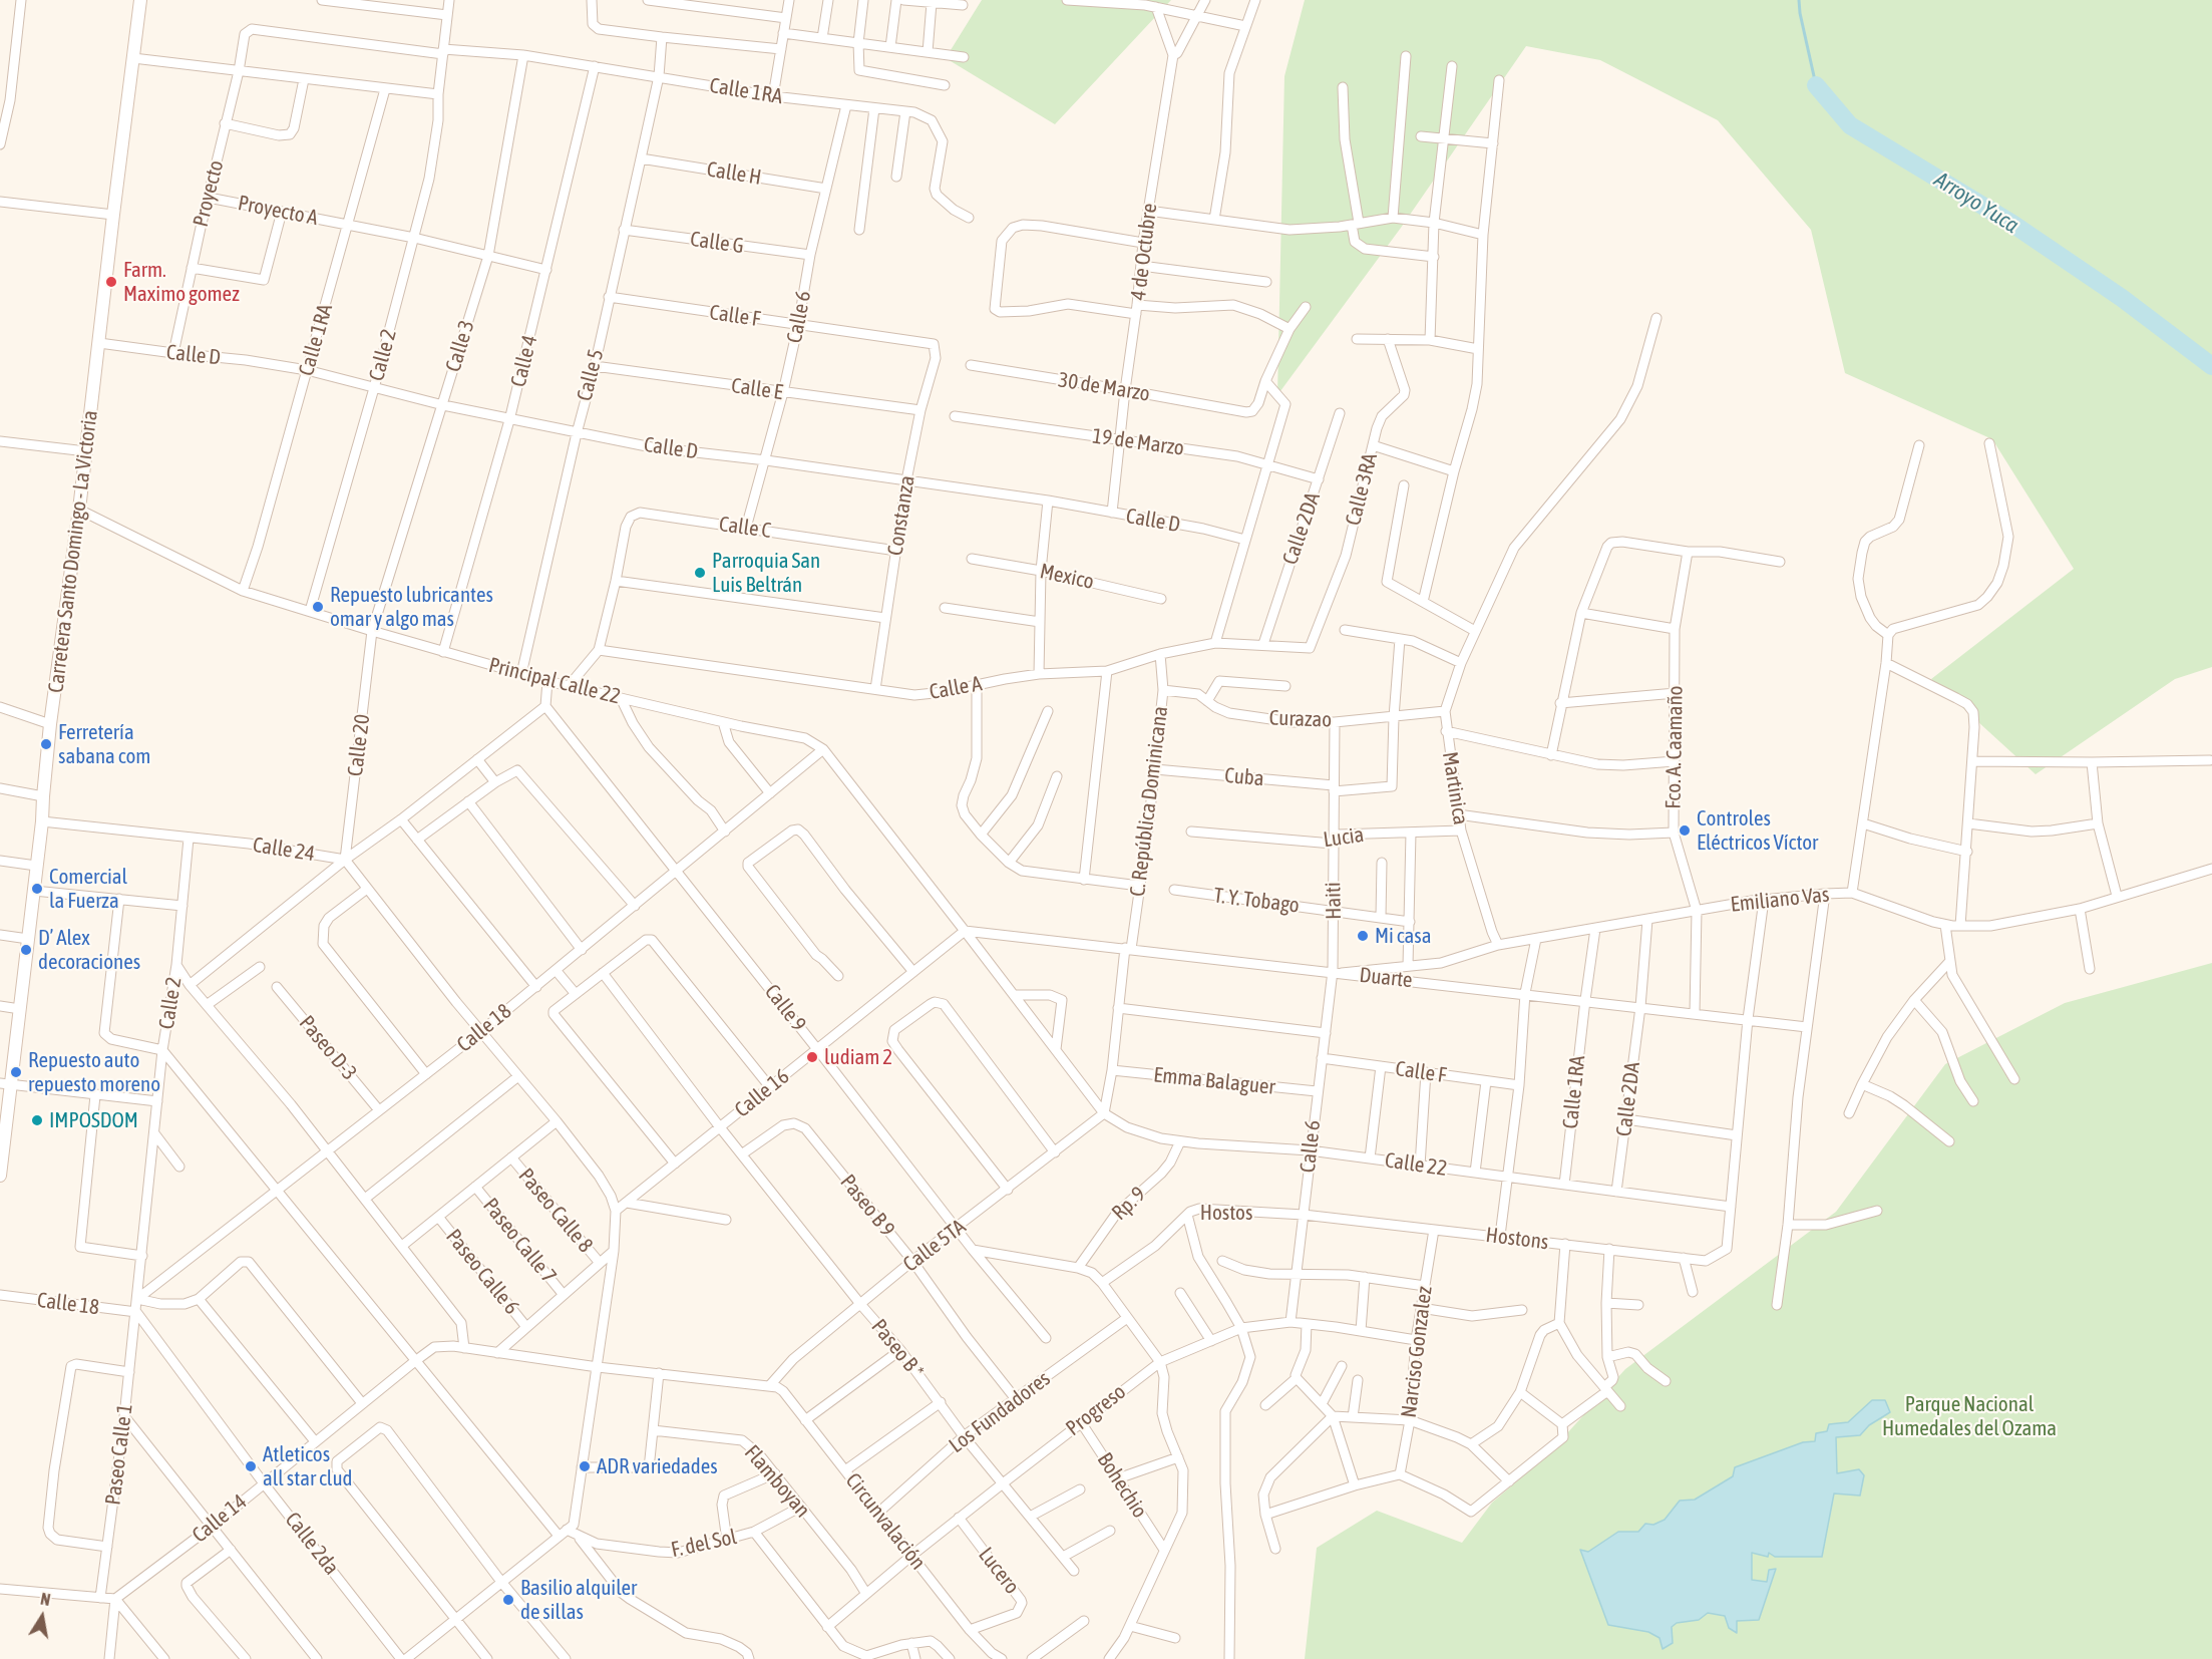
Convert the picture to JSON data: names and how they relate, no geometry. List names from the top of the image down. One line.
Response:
{"streets":{"main road":["Carretera Santo Domingo - La Victoria"],"street":["Calle 1RA","Calle H","Proyecto","Proyecto A","Calle G","4 de Octubre","Calle F","Calle 6","Calle 3","Calle D","Calle 2","Calle 4","Calle 5","30 de Marzo","Calle E","19 de Marzo","Calle 3RA","Constanza","Calle C","Calle 2DA","Mexico","Principal Calle 22","Calle A","Curazao","Calle 20","Fco. A. Caamaño","Cuba","Martinica","C. República Dominicana","Lucia","Calle 24","Emiliano Vas","T. Y. Tobago","Haiti","Duarte","Calle 9","Calle 18","Paseo D-3","Emma Balaguer","Calle 16","Calle 22","Rp. 9","Paseo B 9","Paseo Calle 8","Hostos","Hostons","Paseo Calle 7","Calle 5TA","Paseo Calle 6","Paseo B *","Narciso Gonzalez","Progreso","Los Fundadores","Paseo Calle 1","Flamboyan","Bohechio","Calle 14","Circunvalación","Calle 2da","F. del Sol","Lucero"]},"crossings":[["Calle 1RA","Proyecto"],["Calle 1RA","Proyecto A"],["Calle 1RA","Calle 6"],["Calle 1RA","Calle 3"],["Calle 1RA","Calle D"],["Calle 1RA","Calle 4"],["Calle 1RA","Calle 5"],["Calle 1RA","Principal Calle 22"],["Calle 1RA","Emiliano Vas"],["Calle 1RA","Duarte"],["Calle 1RA","Calle 22"],["Calle H","Calle 6"],["Calle H","Calle 5"],["Proyecto","Proyecto A"],["Proyecto","Calle D"],["Proyecto A","Calle 3"],["Proyecto A","Calle 2"],["Proyecto A","Calle 4"],["Calle G","Calle 6"],["Calle G","Calle 5"],["4 de Octubre","Calle D"],["4 de Octubre","30 de Marzo"],["4 de Octubre","19 de Marzo"],["Calle F","Calle 6"],["Calle F","Calle 5"],["Calle F","Constanza"],["Calle 6","Calle D"],["Calle 6","Calle E"],["Calle 6","Calle C"],["Calle 6","Emiliano Vas"],["Calle 6","Haiti"],["Calle 6","Duarte"],["Calle 6","Emma Balaguer"],["Calle 6","Calle 22"],["Calle 6","Hostos"],["Calle 6","Hostons"],["Calle 6","Progreso"],["Calle 3","Calle D"],["Calle 3","Principal Calle 22"],["Calle 3","Calle 20"],["Calle D","Calle 2"],["Calle D","Calle 4"],["Calle D","Calle 5"],["Calle D","Constanza"],["Calle D","Carretera Santo Domingo - La Victoria"],["Calle 2","Principal Calle 22"],["Calle 2","Calle 24"],["Calle 2","Calle 18"],["Calle 2","Paseo Calle 1"],["Calle 2","Calle 2da"],["Calle 4","Principal Calle 22"],["Calle 5","Calle E"],["Calle 5","Principal Calle 22"],["Calle E","Constanza"],["19 de Marzo","Calle 2DA"],["Calle 3RA","Calle A"],["Constanza","Calle C"],["Constanza","Calle A"],["Calle 2DA","Calle A"],["Calle 2DA","Emiliano Vas"],["Calle 2DA","Duarte"],["Calle 2DA","Calle 22"],["Carretera Santo Domingo - La Victoria","Principal Calle 22"],["Carretera Santo Domingo - La Victoria","Calle 24"],["Principal Calle 22","Calle 20"],["Principal Calle 22","C. República Dominicana"],["Principal Calle 22","Duarte"],["Principal Calle 22","Calle 18"],["Principal Calle 22","Calle 16"],["Principal Calle 22","Calle 22"],["Principal Calle 22","Calle 5TA"],["Calle A","C. República Dominicana"],["Curazao","Cuba"],["Curazao","Martinica"],["Curazao","C. República Dominicana"],["Curazao","Haiti"],["Calle 20","Calle 24"],["Fco. A. Caamaño","Emiliano Vas"],["Fco. A. Caamaño","Duarte"],["Cuba","C. República Dominicana"],["Cuba","Haiti"],["Martinica","Lucia"],["Martinica","Emiliano Vas"],["C. República Dominicana","Duarte"],["C. República Dominicana","Emma Balaguer"],["C. República Dominicana","Calle 22"],["C. República Dominicana","Calle 5TA"],["Lucia","Haiti"],["Calle 24","Calle 18"],["Calle 24","Calle 16"],["Emiliano Vas","Haiti"],["Emiliano Vas","Duarte"],["T. Y. Tobago","Haiti"],["Haiti","Duarte"],["Duarte","Calle 16"],["Calle 9","Calle 18"],["Calle 9","Calle 16"],["Calle 9","Calle 5TA"],["Calle 18","Paseo D-3"],["Calle 18","Paseo Calle 1"],["Calle 18","Calle 2da"],["Calle 16","Paseo B *"],["Calle 22","Rp. 9"],["Calle 22","Hostons"],["Calle 22","Calle 5TA"],["Paseo B 9","Calle 5TA"],["Paseo B 9","Paseo B *"],["Paseo B 9","Los Fundadores"],["Hostos","Hostons"],["Hostons","Narciso Gonzalez"],["Calle 5TA","Paseo B *"],["Calle 5TA","Circunvalación"],["Paseo B *","Progreso"],["Paseo B *","Los Fundadores"],["Narciso Gonzalez","Progreso"],["Progreso","Flamboyan"],["Progreso","Bohechio"],["Progreso","Circunvalación"],["Progreso","Lucero"],["Los Fundadores","Circunvalación"],["Paseo Calle 1","Calle 2da"],["Flamboyan","F. del Sol"],["Calle 14","Calle 2da"],["Circunvalación","Lucero"]],"water":["Arroyo Yuca"],"parks":["Parque Nacional Humedales del Ozama"],"places":["Farm. Maximo gomez","Parroquia San Luis Beltrán","Repuesto lubricantes omar y algo mas","Ferretería sabana com","Controles Eléctricos Víctor","Comercial la Fuerza","Mi casa","D’ Alex decoraciones","ludiam 2","Repuesto auto repuesto moreno","IMPOSDOM","Atleticos all star clud","ADR variedades","Basilio alquiler de sillas"],"north":"top"}
